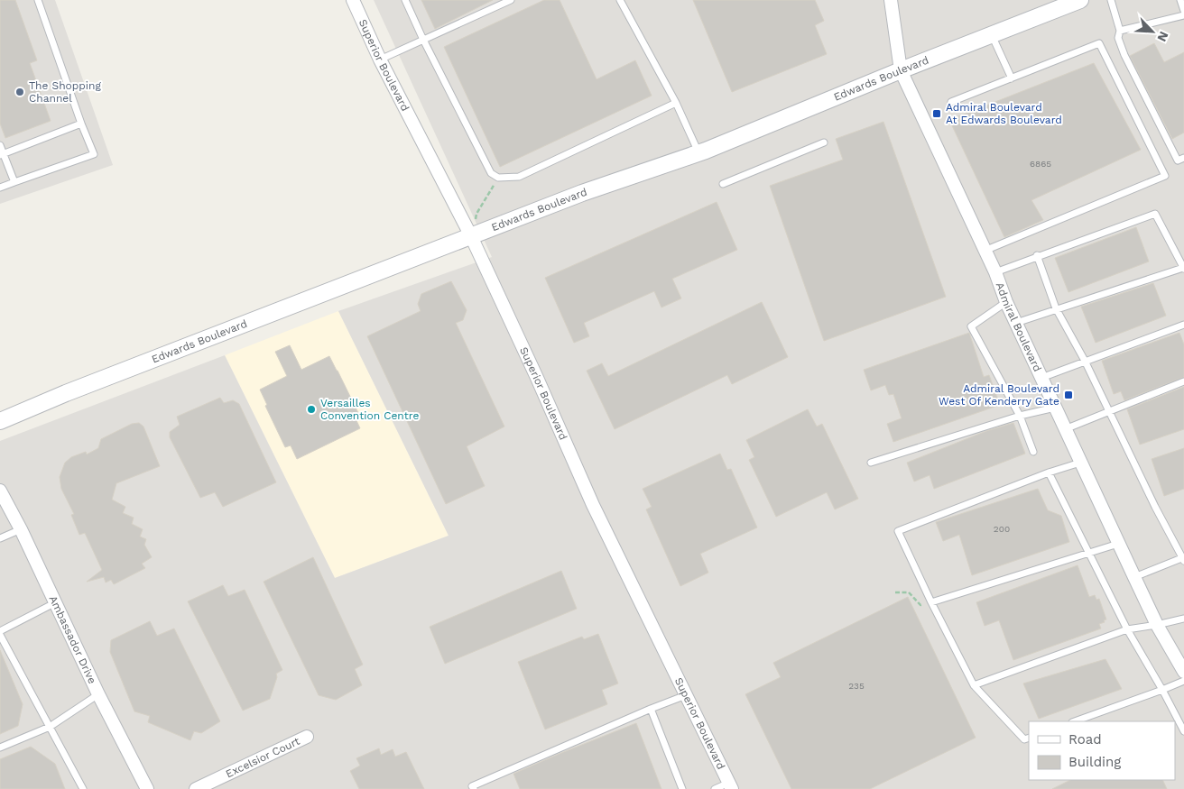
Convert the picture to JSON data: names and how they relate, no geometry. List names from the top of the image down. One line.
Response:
{"streets":{"street":["Superior Boulevard","Edwards Boulevard","Admiral Boulevard","Ambassador Drive","Excelsior Court"]},"crossings":[["Superior Boulevard","Edwards Boulevard"],["Edwards Boulevard","Admiral Boulevard"]],"places":{"other":["The Shopping Channel","Versailles Convention Centre"],"transit":["Admiral Boulevard At Edwards Boulevard","Admiral Boulevard West Of Kenderry Gate"]},"house_numbers":["6865","200","235"],"legend":["Road","Building"],"north":"bottom right"}
